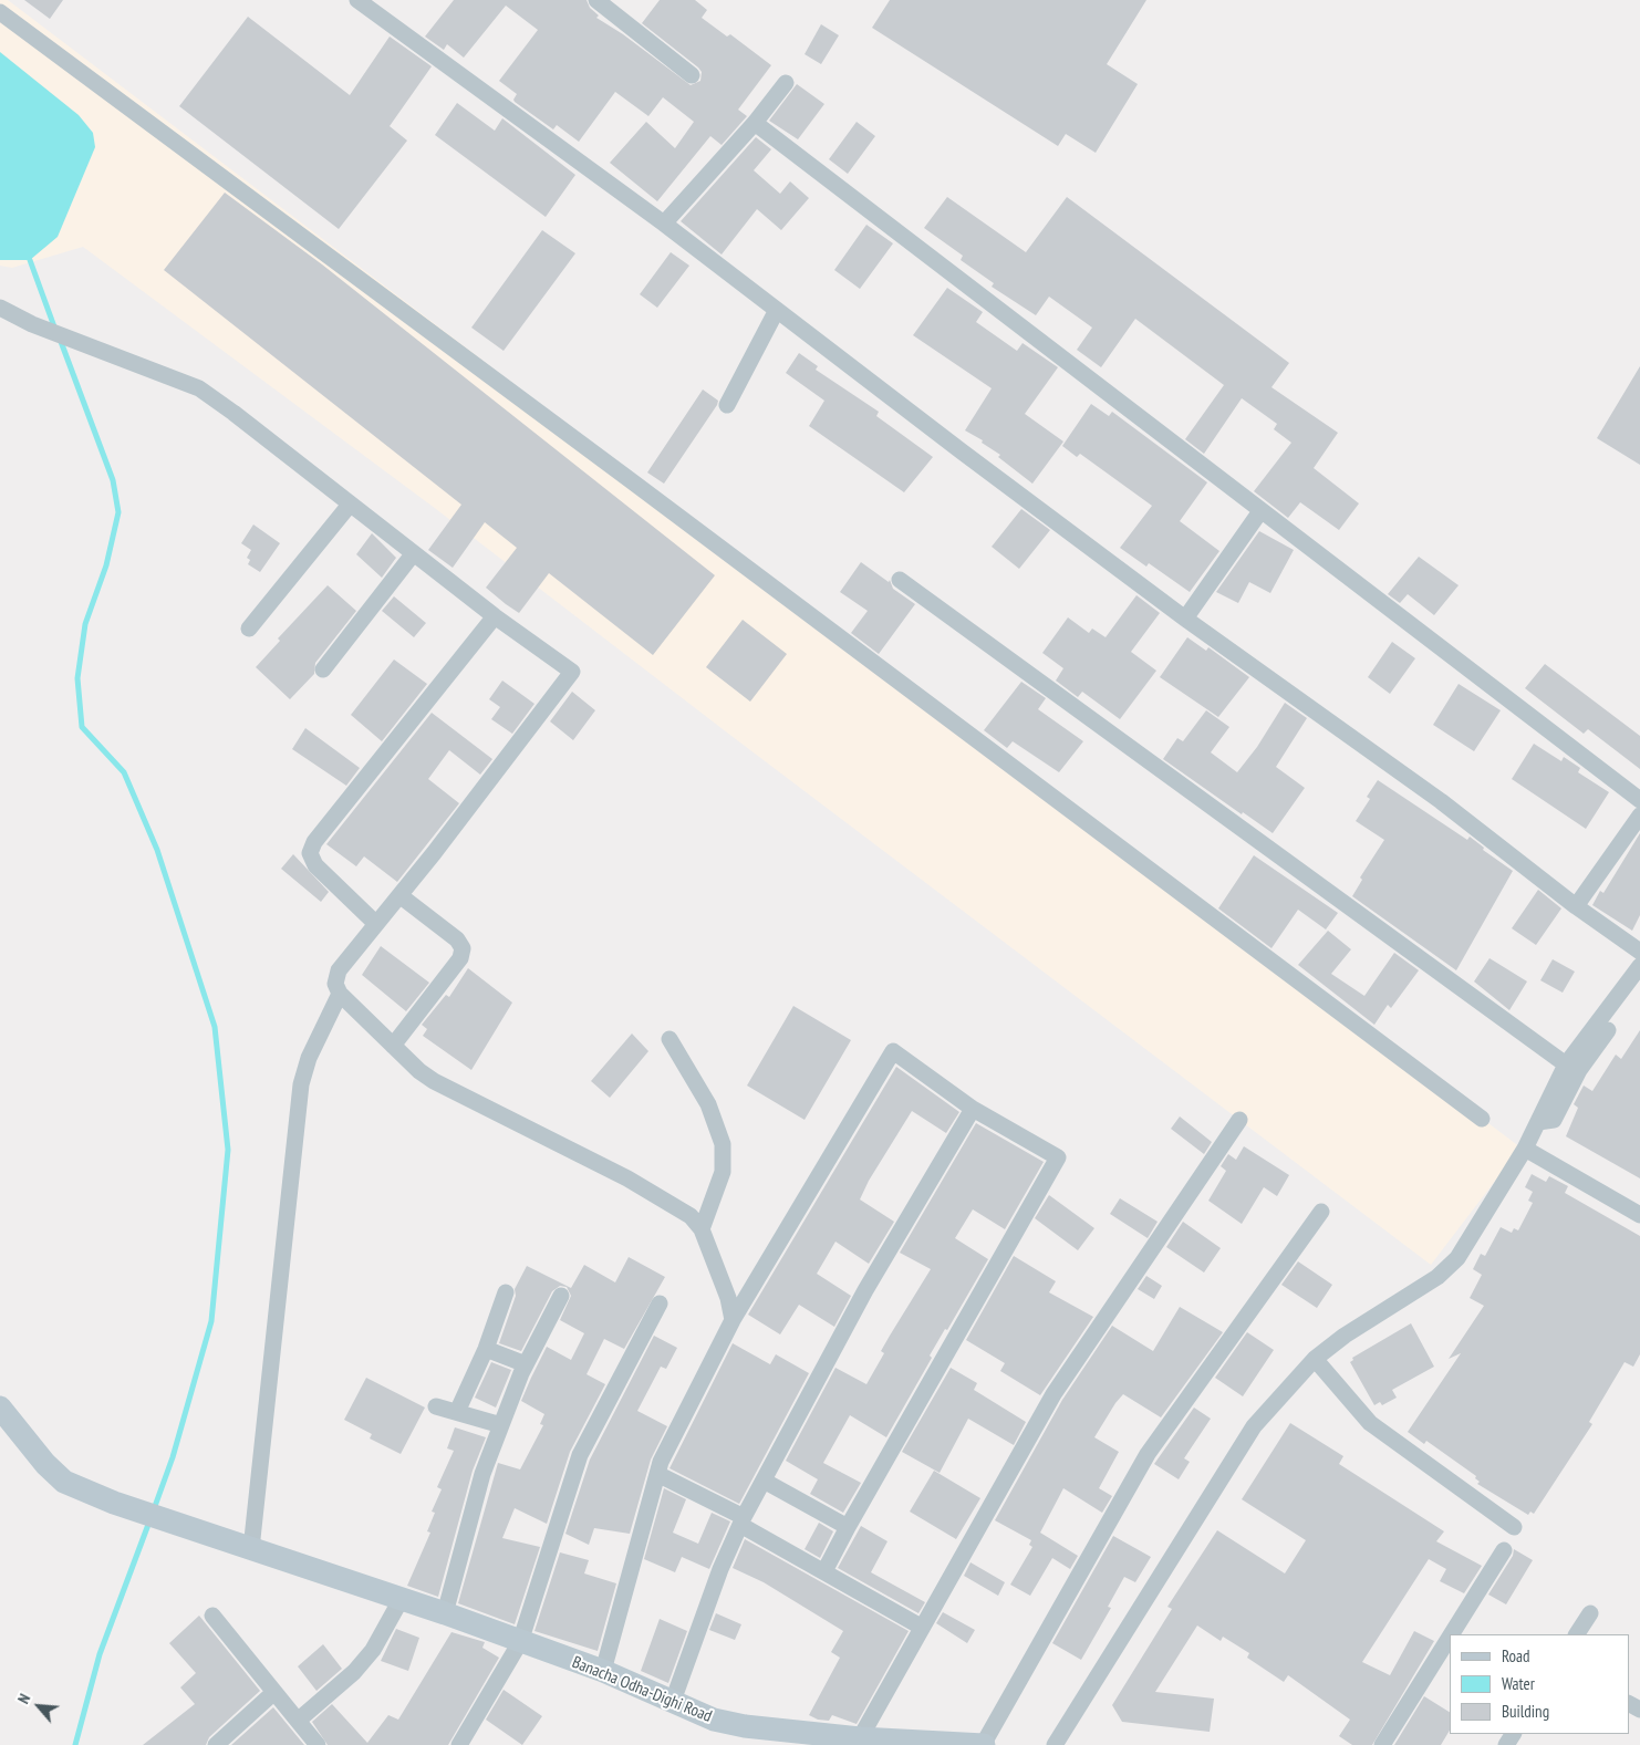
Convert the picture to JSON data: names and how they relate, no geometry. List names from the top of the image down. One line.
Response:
{"streets":{"street":["Banacha Odha-Dighi Road"]},"legend":["Road","Water","Building"],"north":"top left"}
